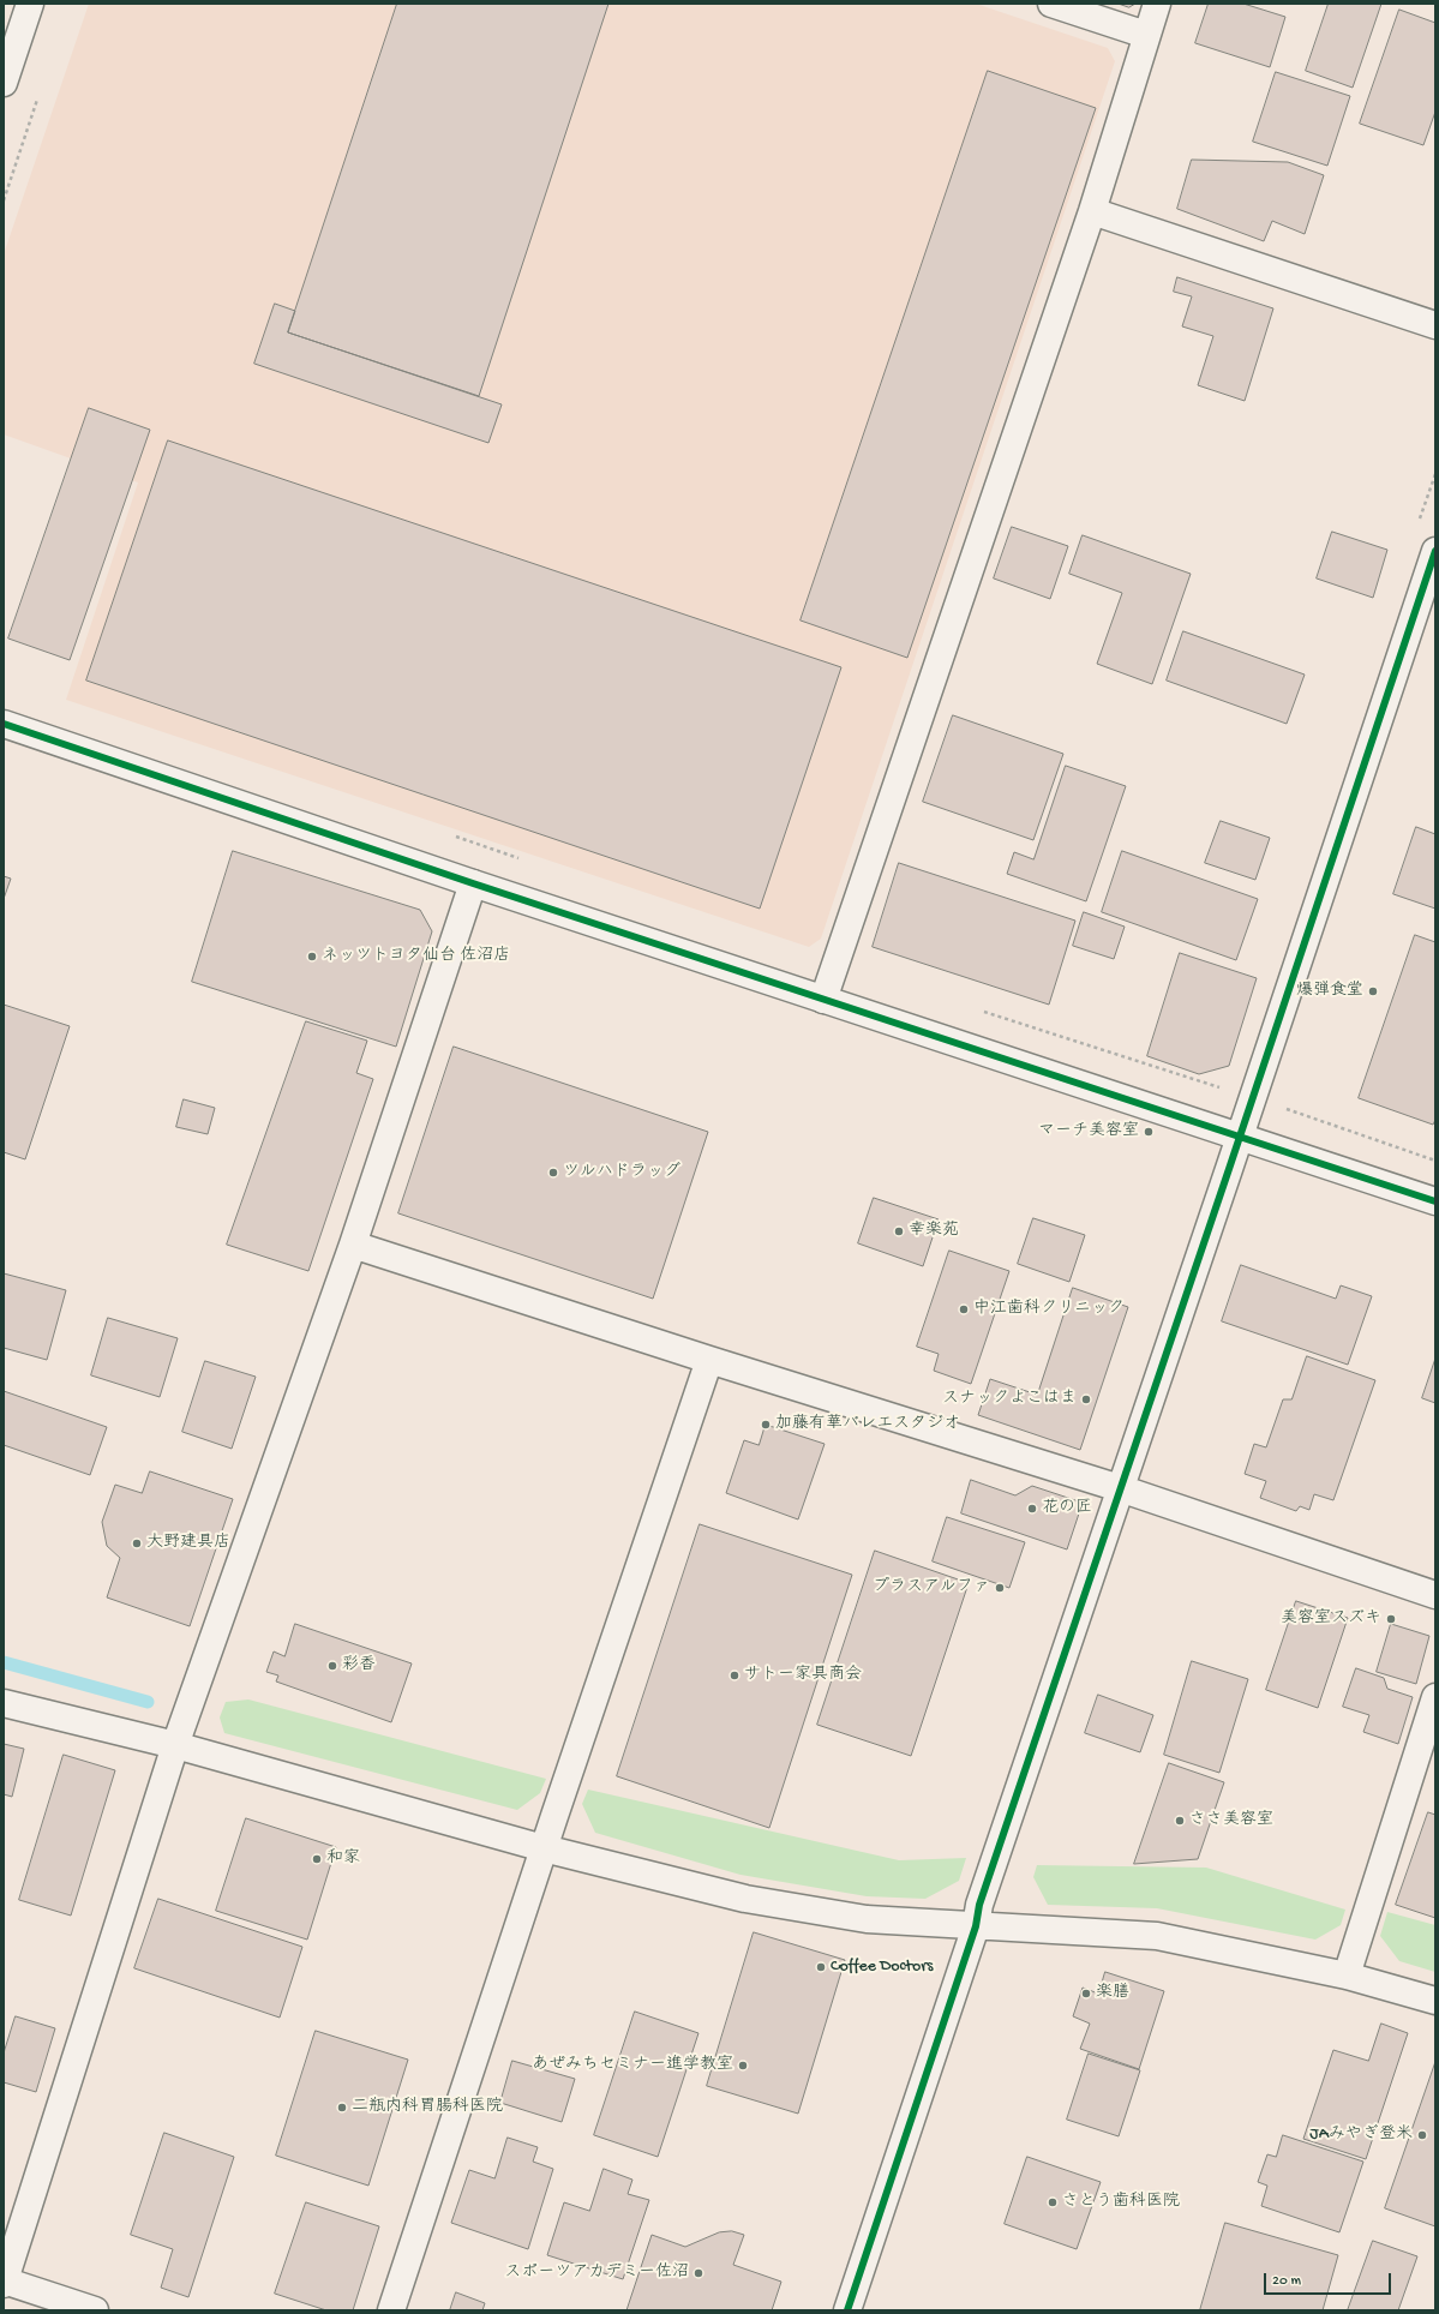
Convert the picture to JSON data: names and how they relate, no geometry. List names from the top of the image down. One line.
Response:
{"places":["ネッツトヨタ仙台 佐沼店","爆弾食堂","マーチ美容室","ツルハドラッグ","幸楽苑","中江歯科クリニック","スナックよこはま","加藤有華バレエスタジオ","花の匠","大野建具店","プラスアルファ","美容室スズキ","彩香","サトー家具商会","ささ美容室","和家","Coffee Doctors","楽膳","あぜみちセミナー進学教室","二瓶内科胃腸科医院","JAみやぎ登米","さとう歯科医院","スポーツアカデミー佐沼"],"scale_bar":"20 m"}
